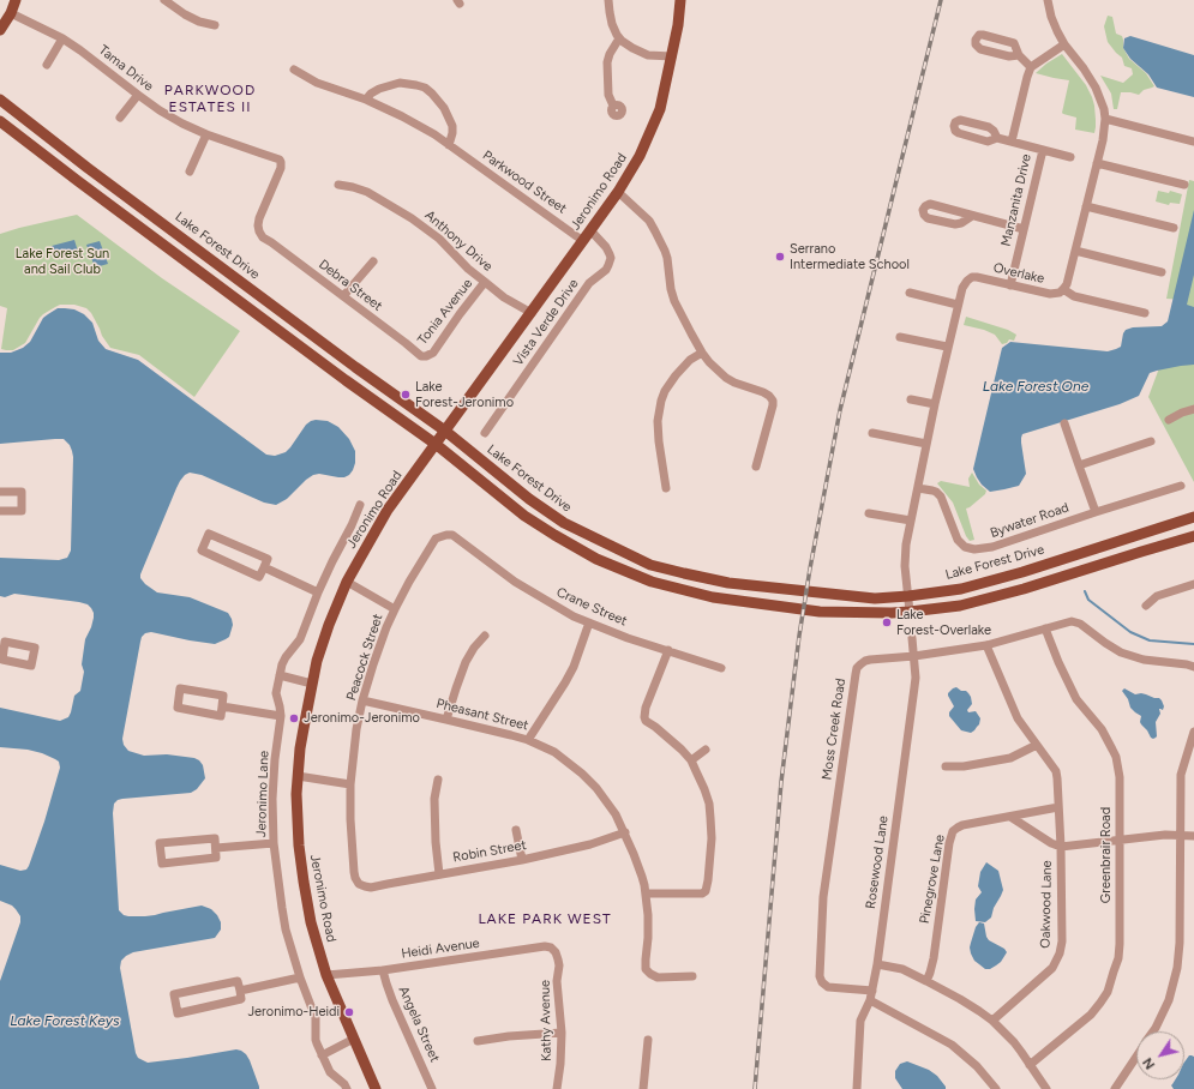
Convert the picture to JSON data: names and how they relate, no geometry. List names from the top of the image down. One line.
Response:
{"streets":{"main road":["Jeronimo Road","Lake Forest Drive"],"street":["Tama Drive","Parkwood Street","Manzanita Drive","Anthony Drive","Overlake","Debra Street","Tonia Avenue","Vista Verde Drive","Bywater Road","Crane Street","Peacock Street","Pheasant Street","Moss Creek Road","Jeronimo Lane","Robin Street","Greenbrair Road","Rosewood Lane","Pinegrove Lane","Oakwood Lane","Heidi Avenue","Kathy Avenue","Angela Street"]},"crossings":[["Tama Drive","Debra Street"],["Parkwood Street","Jeronimo Road"],["Jeronimo Road","Anthony Drive"],["Jeronimo Road","Lake Forest Drive"],["Jeronimo Road","Vista Verde Drive"],["Jeronimo Road","Heidi Avenue"],["Manzanita Drive","Overlake"],["Anthony Drive","Tonia Avenue"],["Lake Forest Drive","Overlake"],["Overlake","Bywater Road"],["Debra Street","Tonia Avenue"],["Crane Street","Peacock Street"],["Peacock Street","Pheasant Street"],["Peacock Street","Robin Street"],["Pheasant Street","Robin Street"],["Moss Creek Road","Greenbrair Road"],["Moss Creek Road","Rosewood Lane"],["Moss Creek Road","Oakwood Lane"],["Greenbrair Road","Oakwood Lane"],["Pinegrove Lane","Oakwood Lane"],["Heidi Avenue","Kathy Avenue"],["Heidi Avenue","Angela Street"]],"districts":["PARKWOOD ESTATES II","LAKE PARK WEST"],"water":["Lake Forest One","Lake Forest Keys"],"parks":["Lake Forest Sun and Sail Club"],"places":["Serrano Intermediate School","Lake Forest-Jeronimo","Lake Forest-Overlake","Jeronimo-Jeronimo","Jeronimo-Heidi"],"north":"bottom left"}
